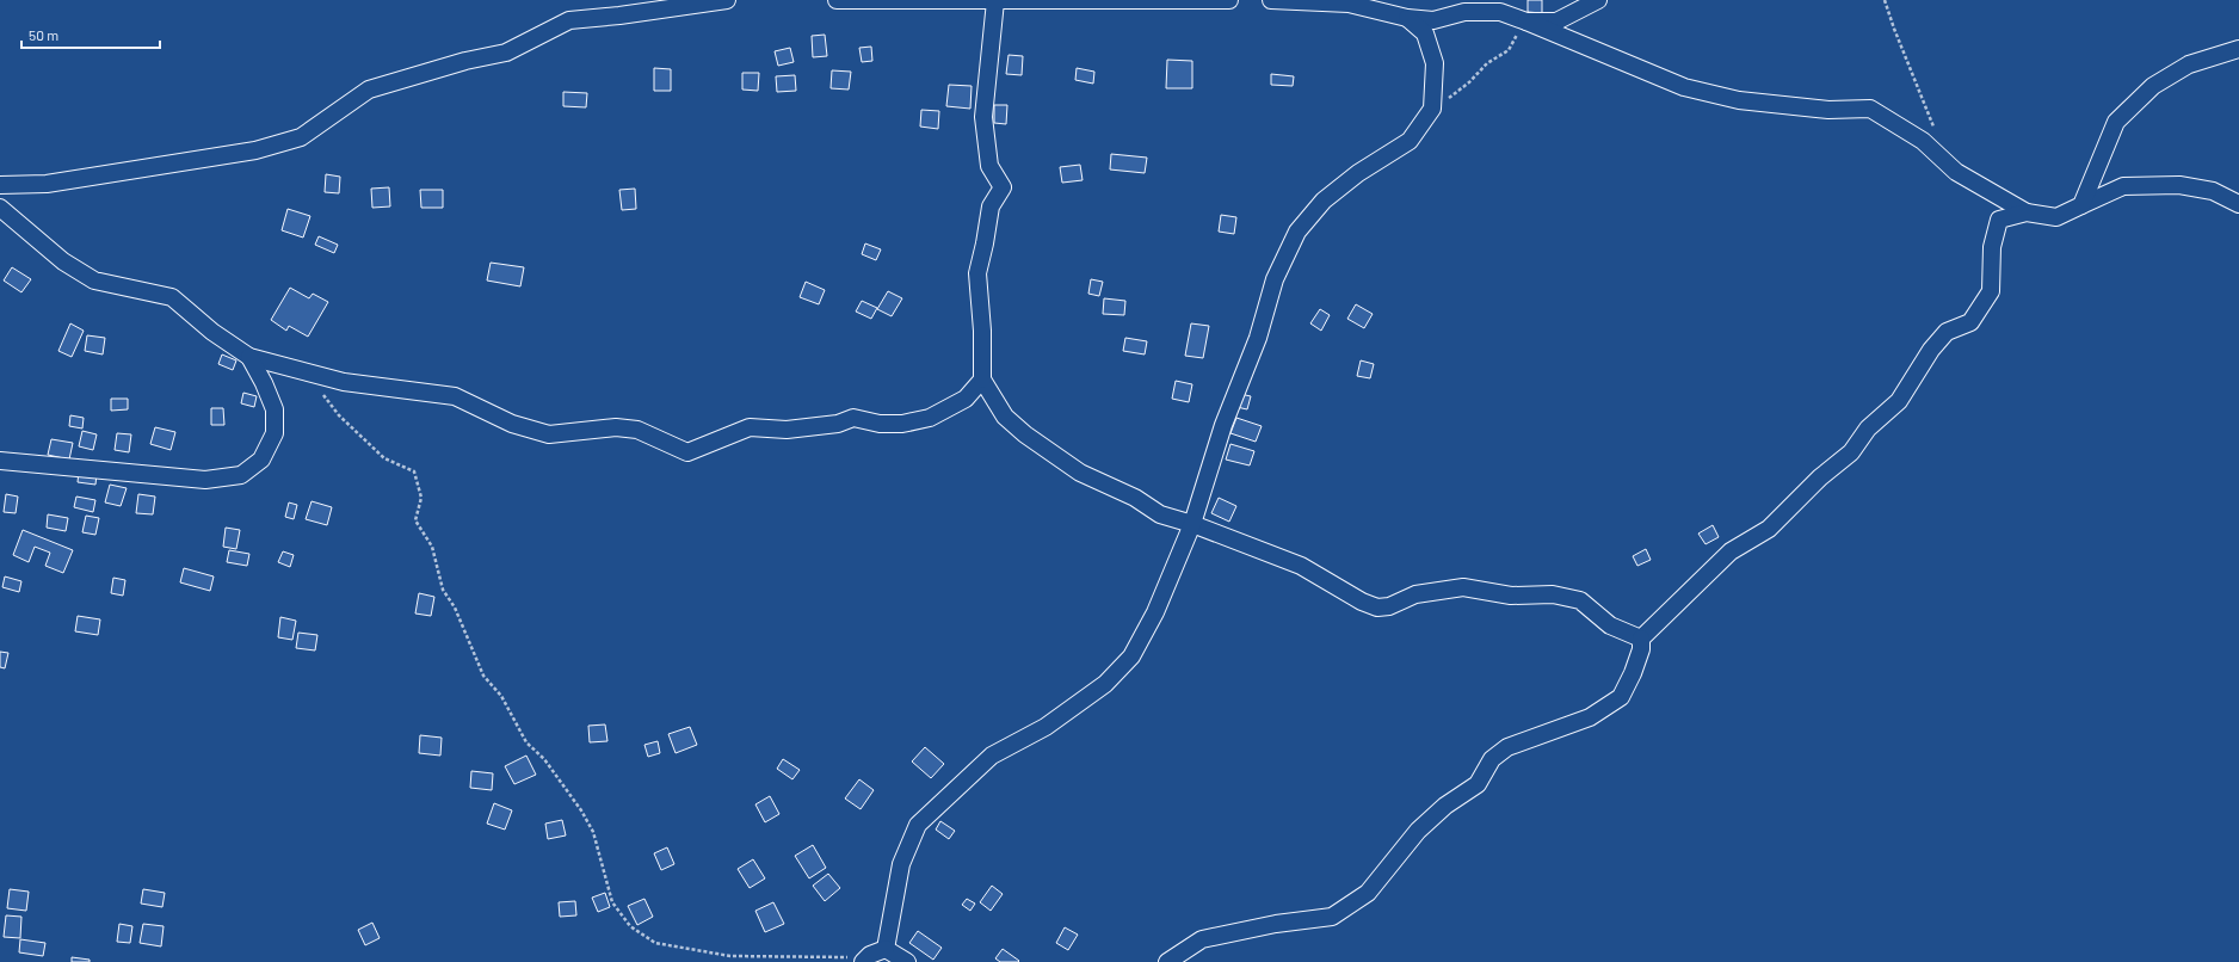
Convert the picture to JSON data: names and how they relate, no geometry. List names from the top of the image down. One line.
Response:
{"scale_bar":"50 m"}
